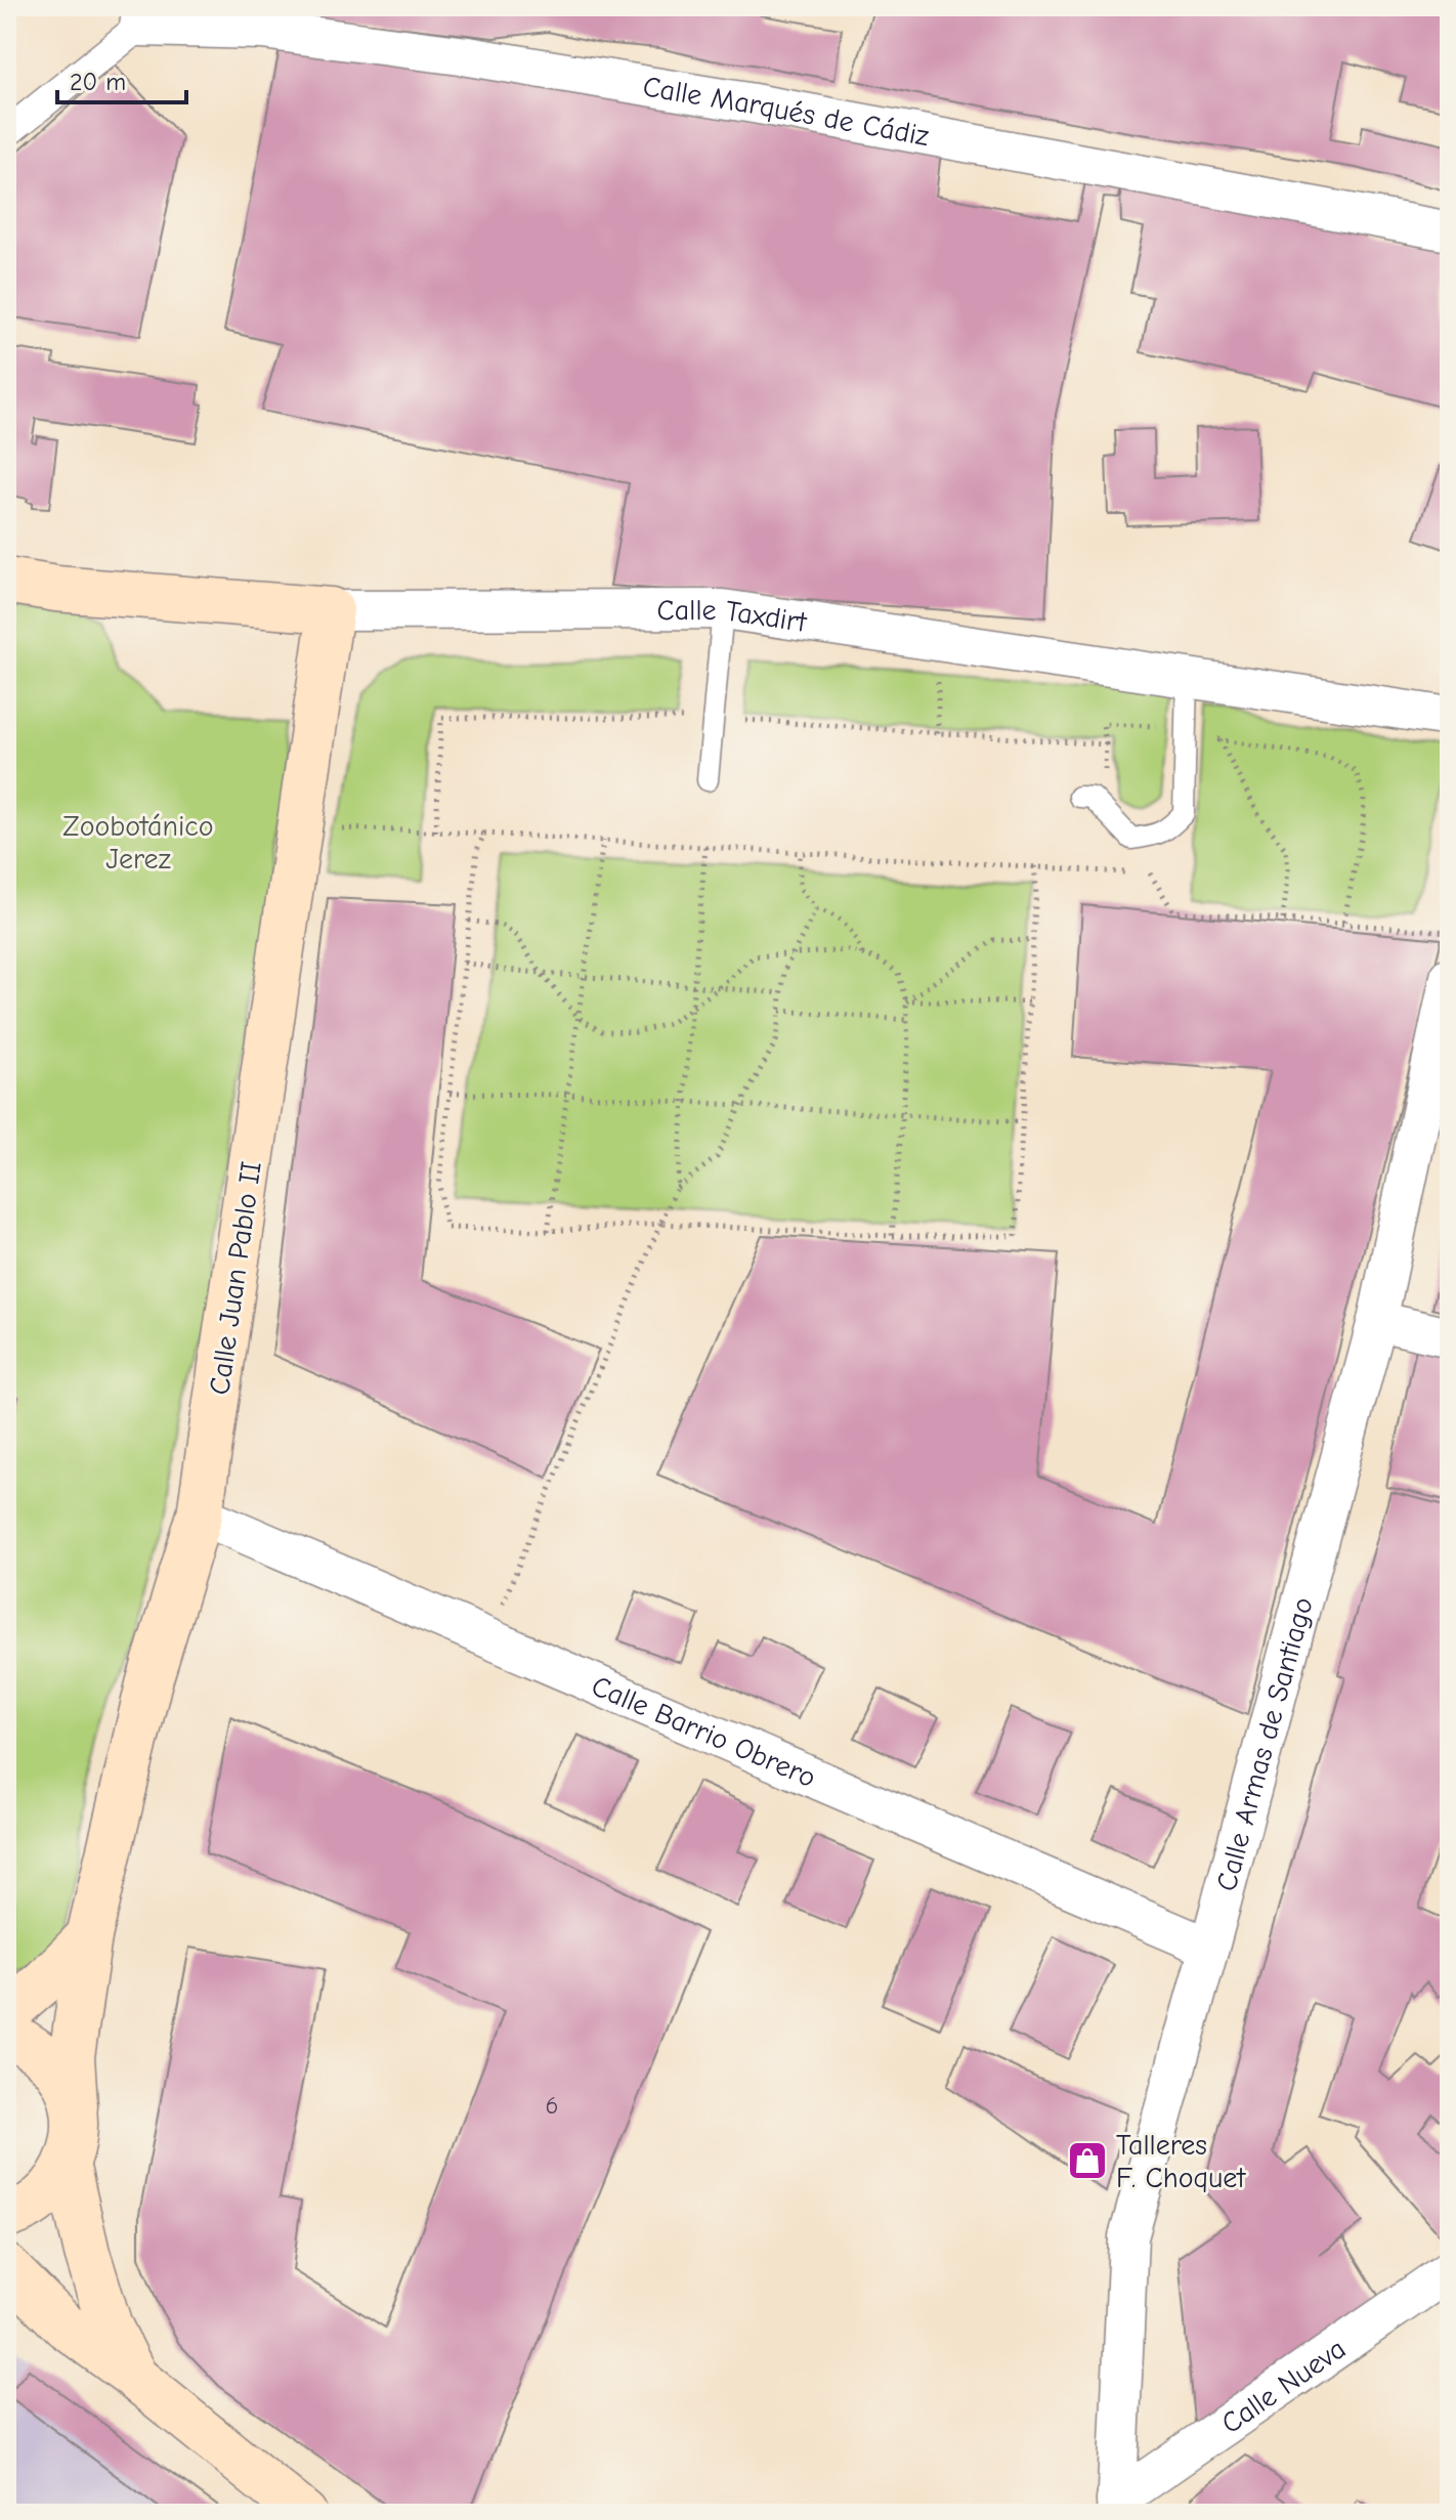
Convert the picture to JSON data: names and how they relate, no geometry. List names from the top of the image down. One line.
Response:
{"streets":{"main road":["Calle Taxdirt","Calle Juan Pablo II"],"street":["Calle Marqués de Cádiz","Calle Barrio Obrero","Calle Armas de Santiago","Calle Nueva"]},"crossings":[["Calle Taxdirt","Calle Juan Pablo II"],["Calle Juan Pablo II","Calle Barrio Obrero"],["Calle Barrio Obrero","Calle Armas de Santiago"],["Calle Armas de Santiago","Calle Nueva"]],"parks":["Zoobotánico Jerez"],"places":{"shop":["Talleres F. Choquet"]},"house_numbers":["6"],"scale_bar":"20 m"}
